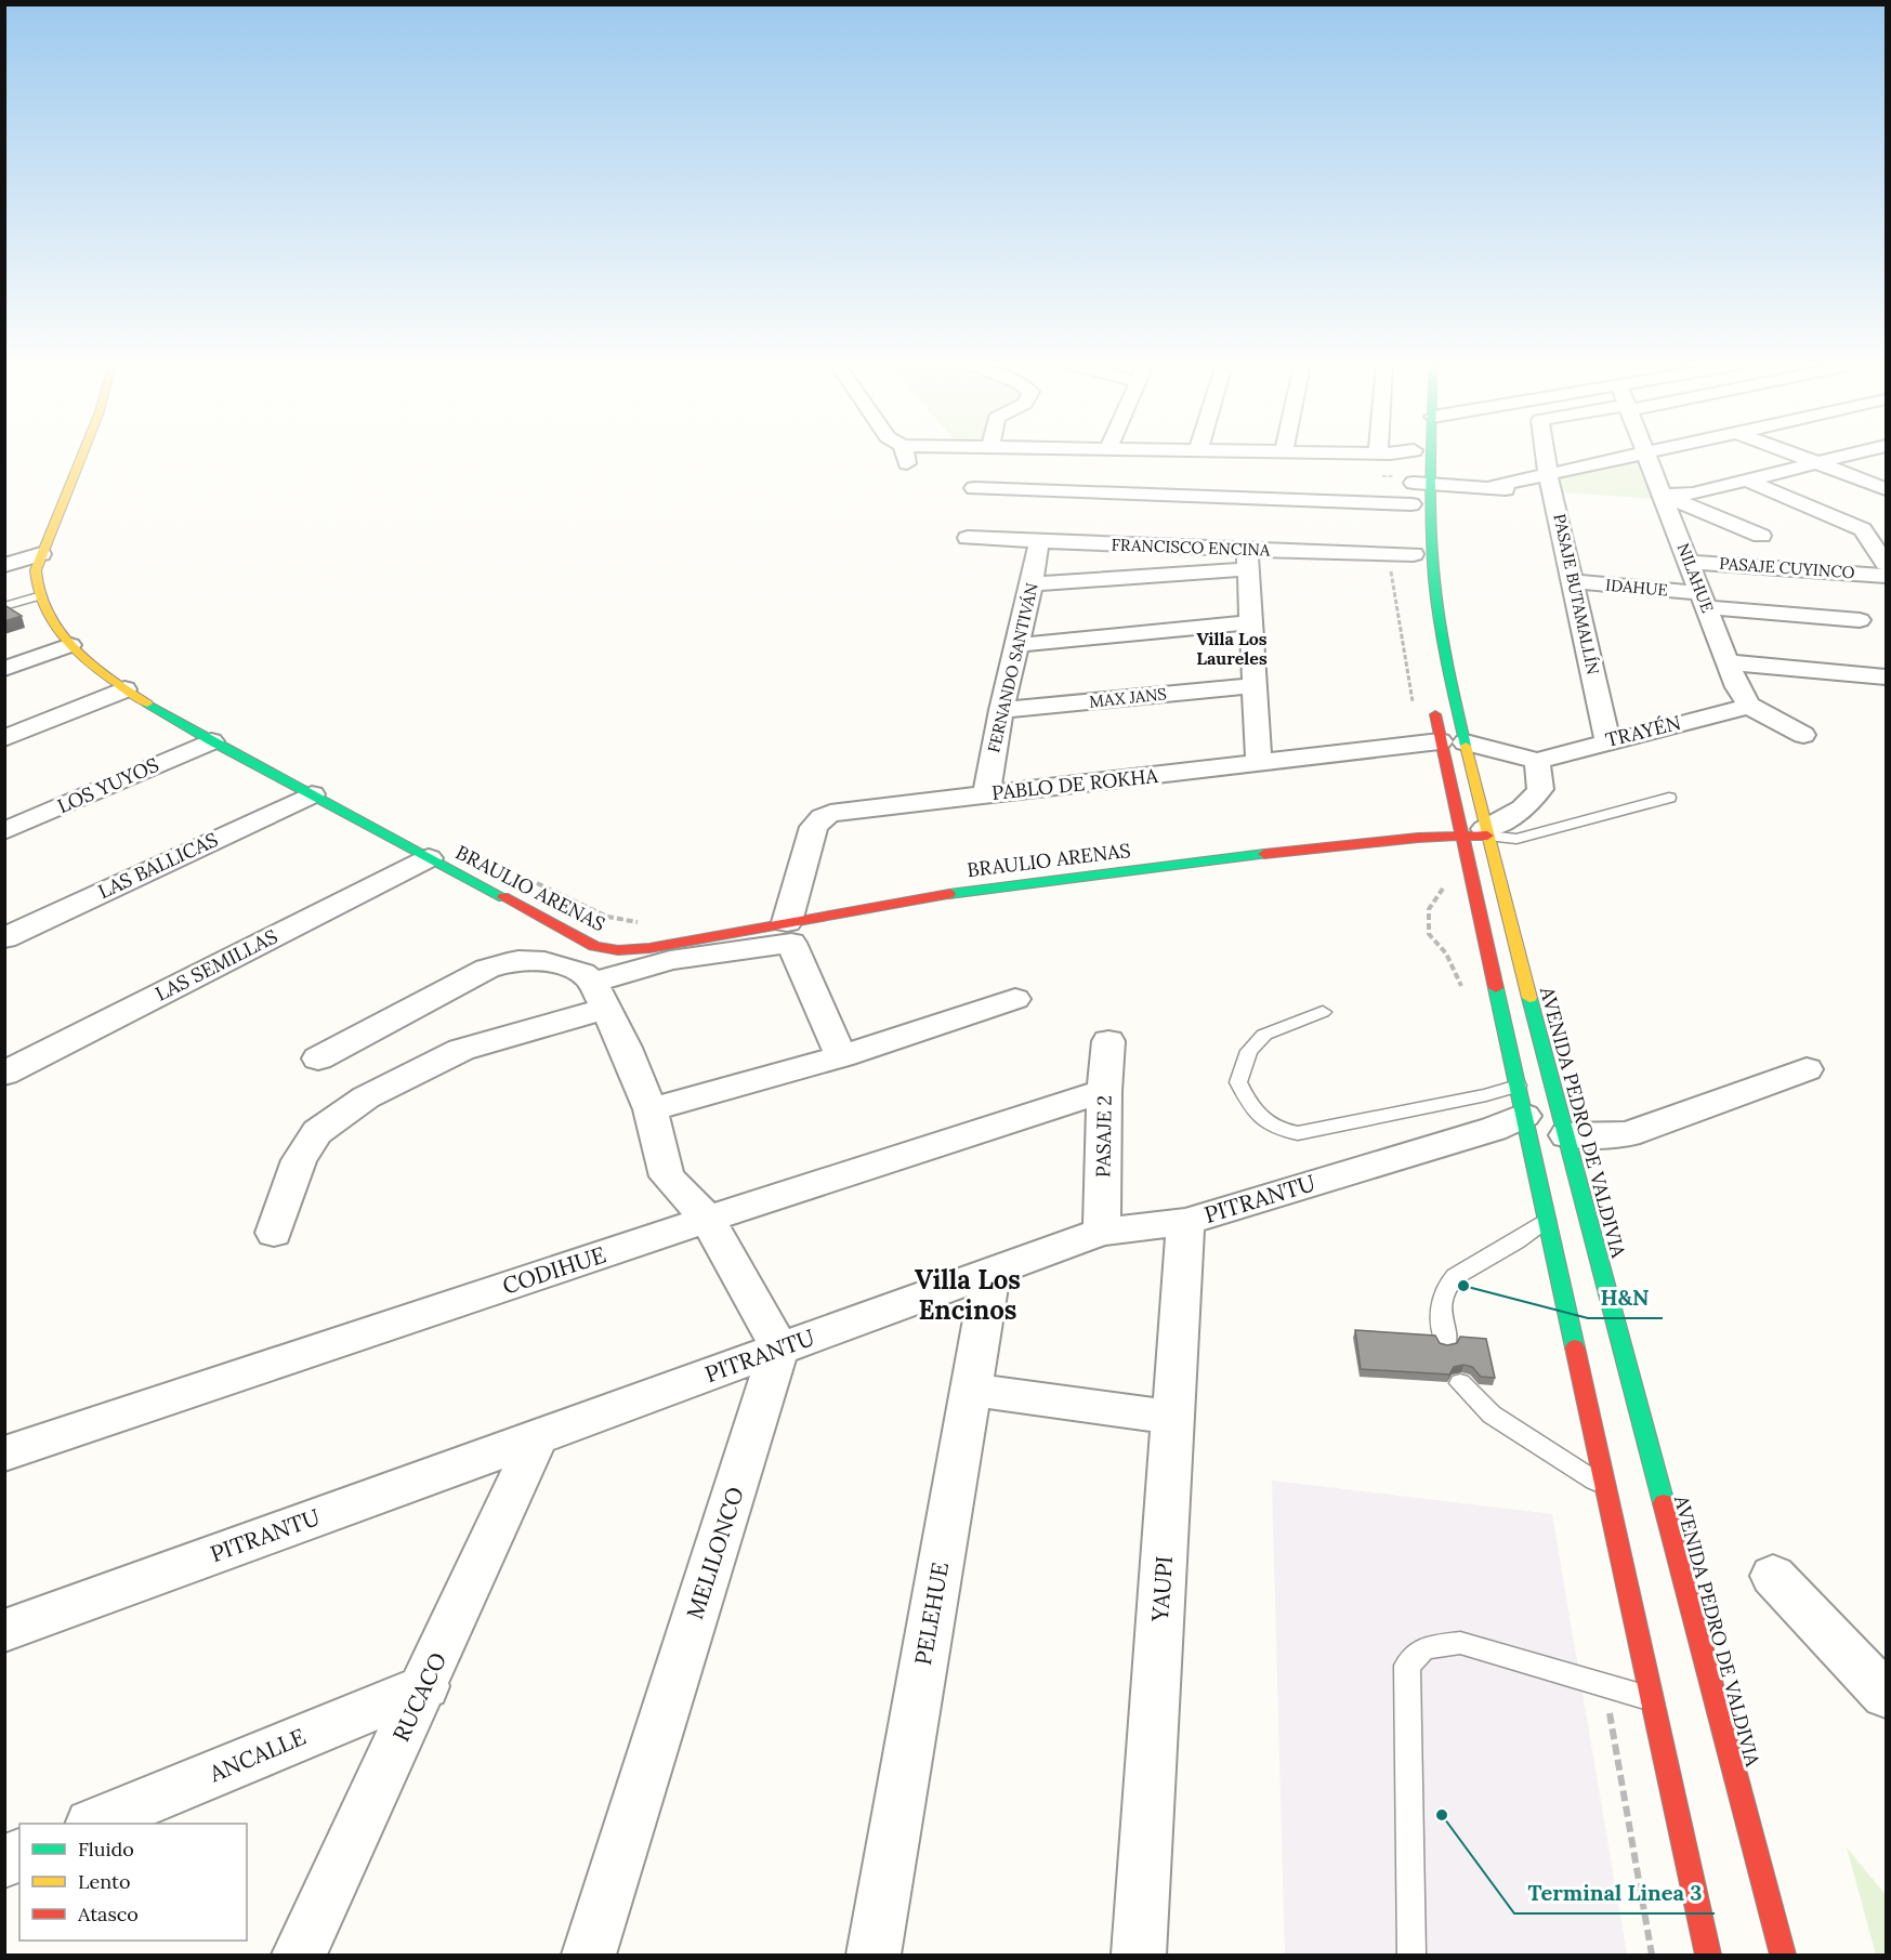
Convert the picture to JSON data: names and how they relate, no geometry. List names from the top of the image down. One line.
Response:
{"streets":{"main road":["BRAULIO ARENAS","AVENIDA PEDRO DE VALDIVIA"],"street":["FRANCISCO ENCINA","PASAJE CUYINCO","NILAHUE","IDAHUE","PASAJE BUTAMALLÍN","FERNANDO SANTIVÁN","MAX JANS","TRAYÉN","PABLO DE ROKHA","LOS YUYOS","LAS BALLICAS","LAS SEMILLAS","PASAJE 2","PITRANTU","CODIHUE","MELILONCO","YAUPI","PELEHUE","RUCACO","ANCALLE"]},"crossings":[["FRANCISCO ENCINA","FERNANDO SANTIVÁN"],["PASAJE CUYINCO","NILAHUE"],["NILAHUE","IDAHUE"],["NILAHUE","TRAYÉN"],["IDAHUE","PASAJE BUTAMALLÍN"],["PASAJE BUTAMALLÍN","TRAYÉN"],["FERNANDO SANTIVÁN","MAX JANS"],["FERNANDO SANTIVÁN","PABLO DE ROKHA"],["PABLO DE ROKHA","BRAULIO ARENAS"],["PABLO DE ROKHA","AVENIDA PEDRO DE VALDIVIA"],["LOS YUYOS","BRAULIO ARENAS"],["BRAULIO ARENAS","LAS BALLICAS"],["BRAULIO ARENAS","LAS SEMILLAS"],["BRAULIO ARENAS","AVENIDA PEDRO DE VALDIVIA"],["AVENIDA PEDRO DE VALDIVIA","PITRANTU"],["PASAJE 2","PITRANTU"],["PASAJE 2","CODIHUE"],["PITRANTU","MELILONCO"],["PITRANTU","YAUPI"],["PITRANTU","PELEHUE"],["PITRANTU","RUCACO"],["RUCACO","ANCALLE"]],"districts":["Villa Los Laureles","Villa Los Encinos"],"places":["H&N","Terminal Linea 3"],"legend":["Fluido","Lento","Atasco"]}
